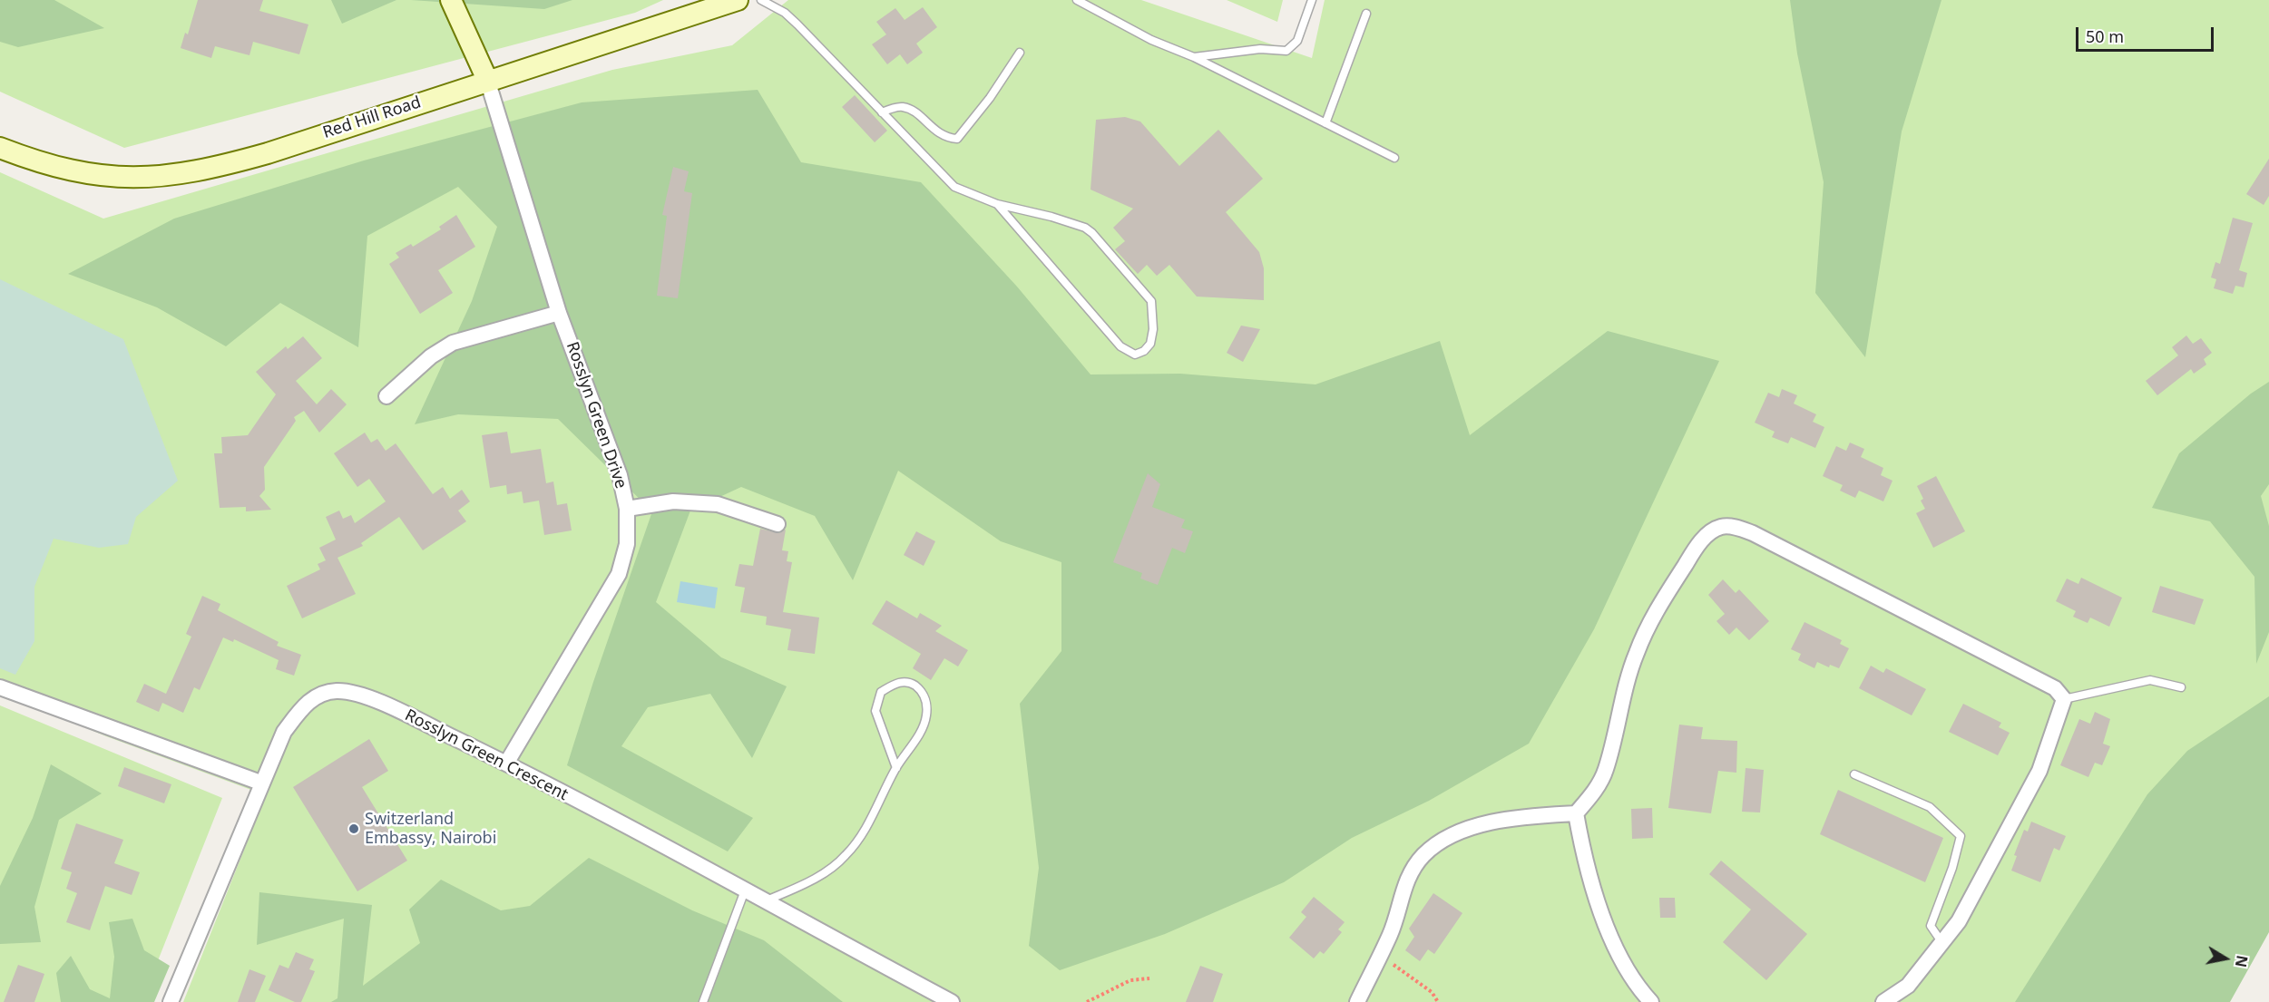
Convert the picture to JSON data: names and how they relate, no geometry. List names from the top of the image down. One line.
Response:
{"streets":{"main road":["Red Hill Road"],"street":["Rosslyn Green Drive","Rosslyn Green Crescent"]},"crossings":[["Red Hill Road","Rosslyn Green Drive"],["Rosslyn Green Drive","Rosslyn Green Crescent"]],"places":["Switzerland Embassy, Nairobi"],"scale_bar":"50 m","north":"right"}
